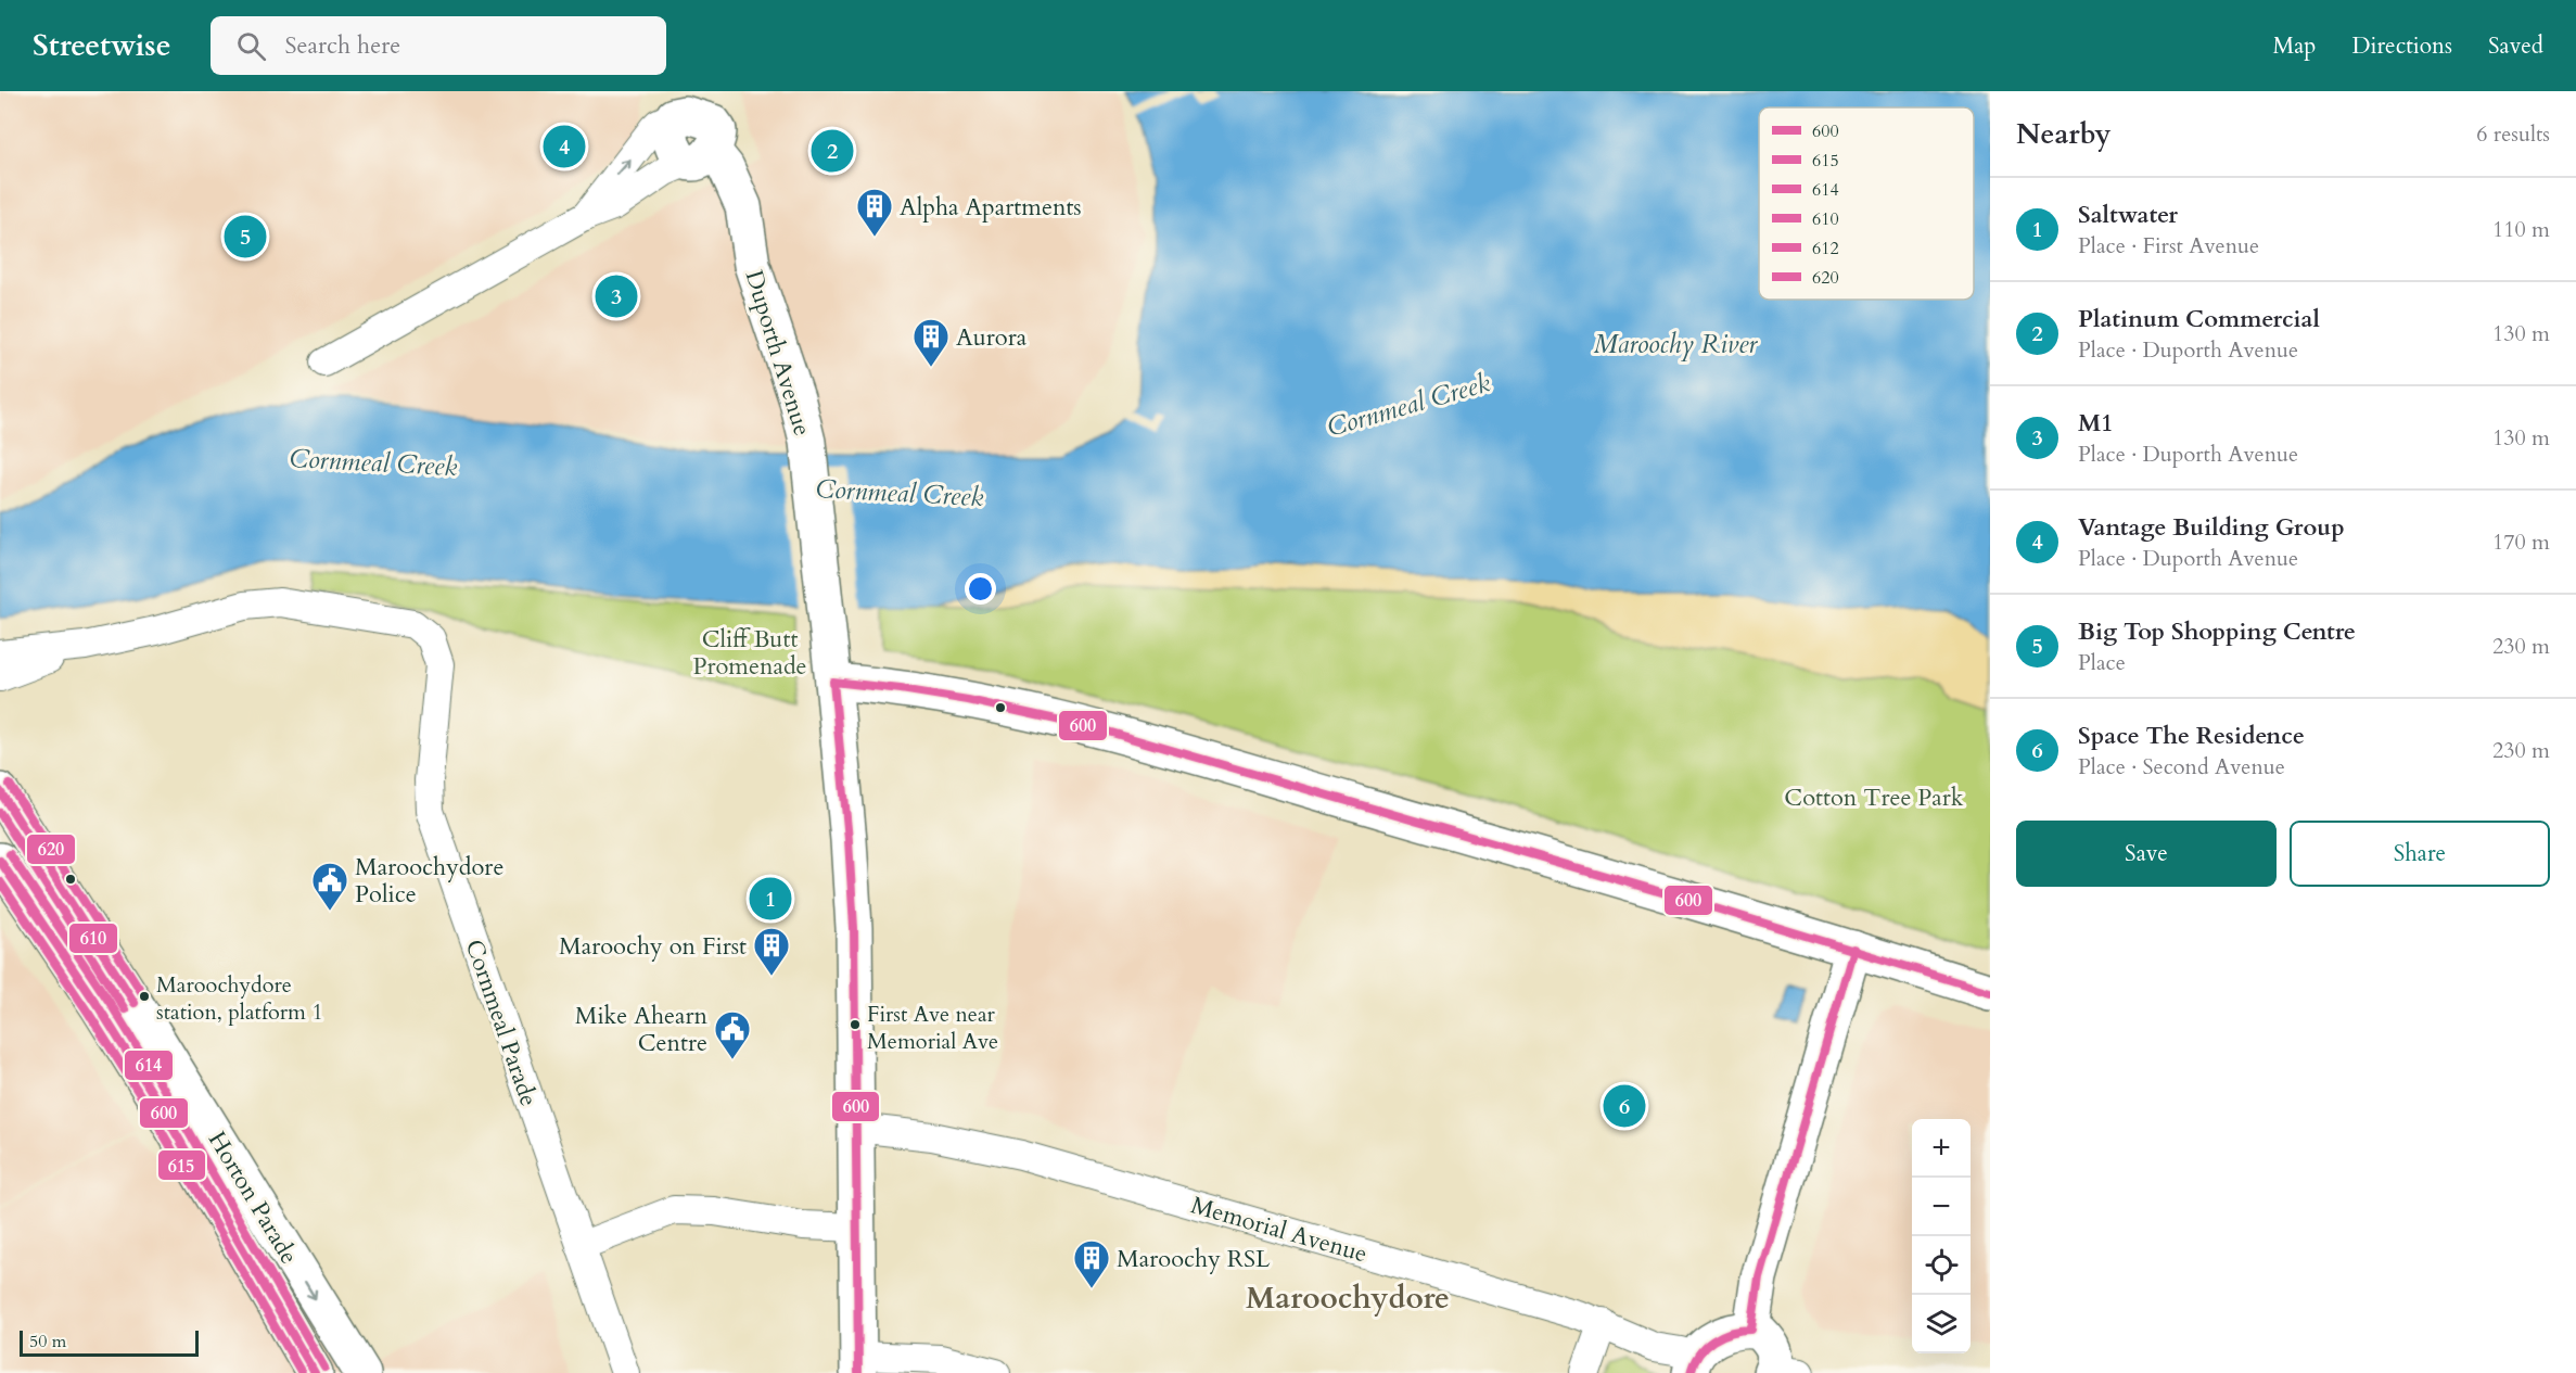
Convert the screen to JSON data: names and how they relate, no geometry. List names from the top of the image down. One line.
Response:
{"streets":{"street":["Duporth Avenue","Cornmeal Parade","Horton Parade","Memorial Avenue"]},"crossings":[["Duporth Avenue","Memorial Avenue"]],"districts":["Maroochydore"],"water":["Maroochy River","Cornmeal Creek"],"parks":["Cliff Butt Promenade","Cotton Tree Park"],"places":{"building":["Alpha Apartments","Aurora","Maroochy on First","Maroochy RSL"],"public building":["Maroochydore Police","Mike Ahearn Centre"],"other":["Maroochydore station, platform 1","First Ave near Memorial Ave"]},"lines":["transit line 600","transit line 620","transit line 610","transit line 612","transit line 614","transit line 615"],"legend":["600","615","614","610","612","620"],"scale_bar":"50 m","page":{"header":"Streetwise","search":"Search here","nav":["Map","Directions","Saved"],"heading":["Nearby","6 results"],"pins":["4","2","5","3","1","6"],"list":[{"mark":"1","name":"Saltwater","note":"Place · First Avenue","value":"110 m"},{"mark":"2","name":"Platinum Commercial","note":"Place · Duporth Avenue","value":"130 m"},{"mark":"3","name":"M1","note":"Place · Duporth Avenue","value":"130 m"},{"mark":"4","name":"Vantage Building Group","note":"Place · Duporth Avenue","value":"170 m"},{"mark":"5","name":"Big Top Shopping Centre","note":"Place","value":"230 m"},{"mark":"6","name":"Space The Residence","note":"Place · Second Avenue","value":"230 m"}],"buttons":["Save","Share"],"map_buttons":["+","−"],"scale":"50 m"}}
